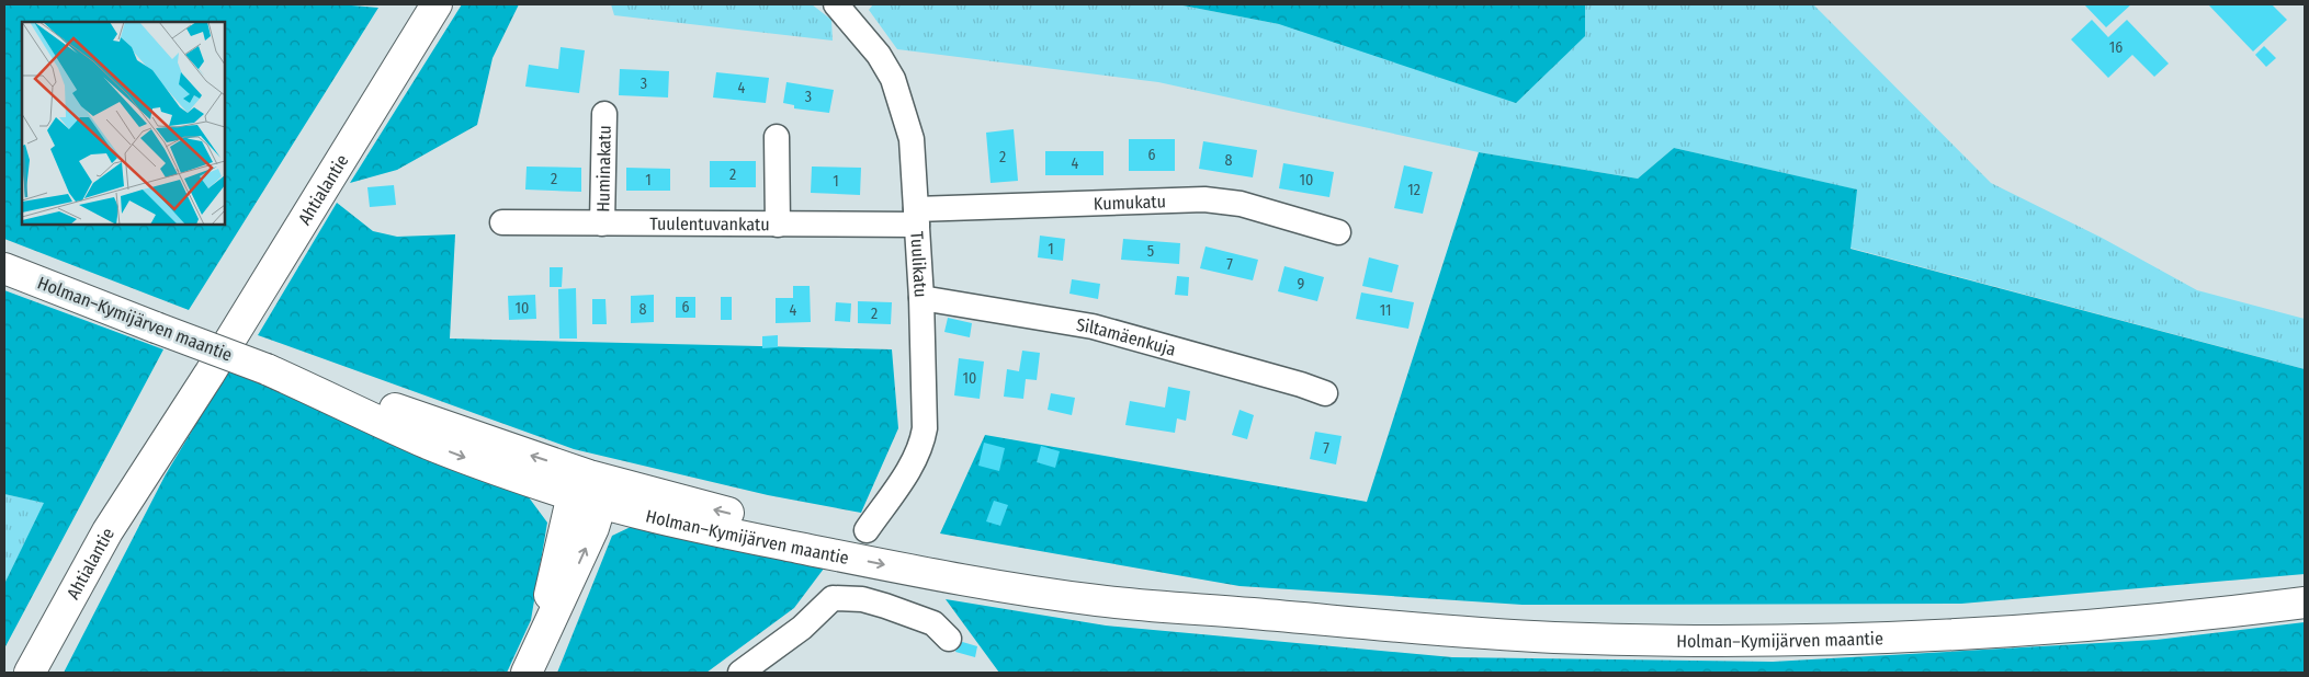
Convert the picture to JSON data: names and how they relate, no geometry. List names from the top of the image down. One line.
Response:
{"streets":{"main road":["Ahtialantie","Holman–Kymijärven maantie"],"street":["Huminakatu","Kumukatu","Tuulentuvankatu","Tuulikatu","Siltamäenkuja"]},"crossings":[["Huminakatu","Tuulentuvankatu"],["Kumukatu","Tuulentuvankatu"],["Kumukatu","Tuulikatu"],["Tuulentuvankatu","Tuulikatu"],["Tuulikatu","Siltamäenkuja"]],"house_numbers":["16","3","4","3","6","2","8","4","2","2","1","10","1","12","1","5","7","9","6","10","8","4","11","2","10","7"]}
